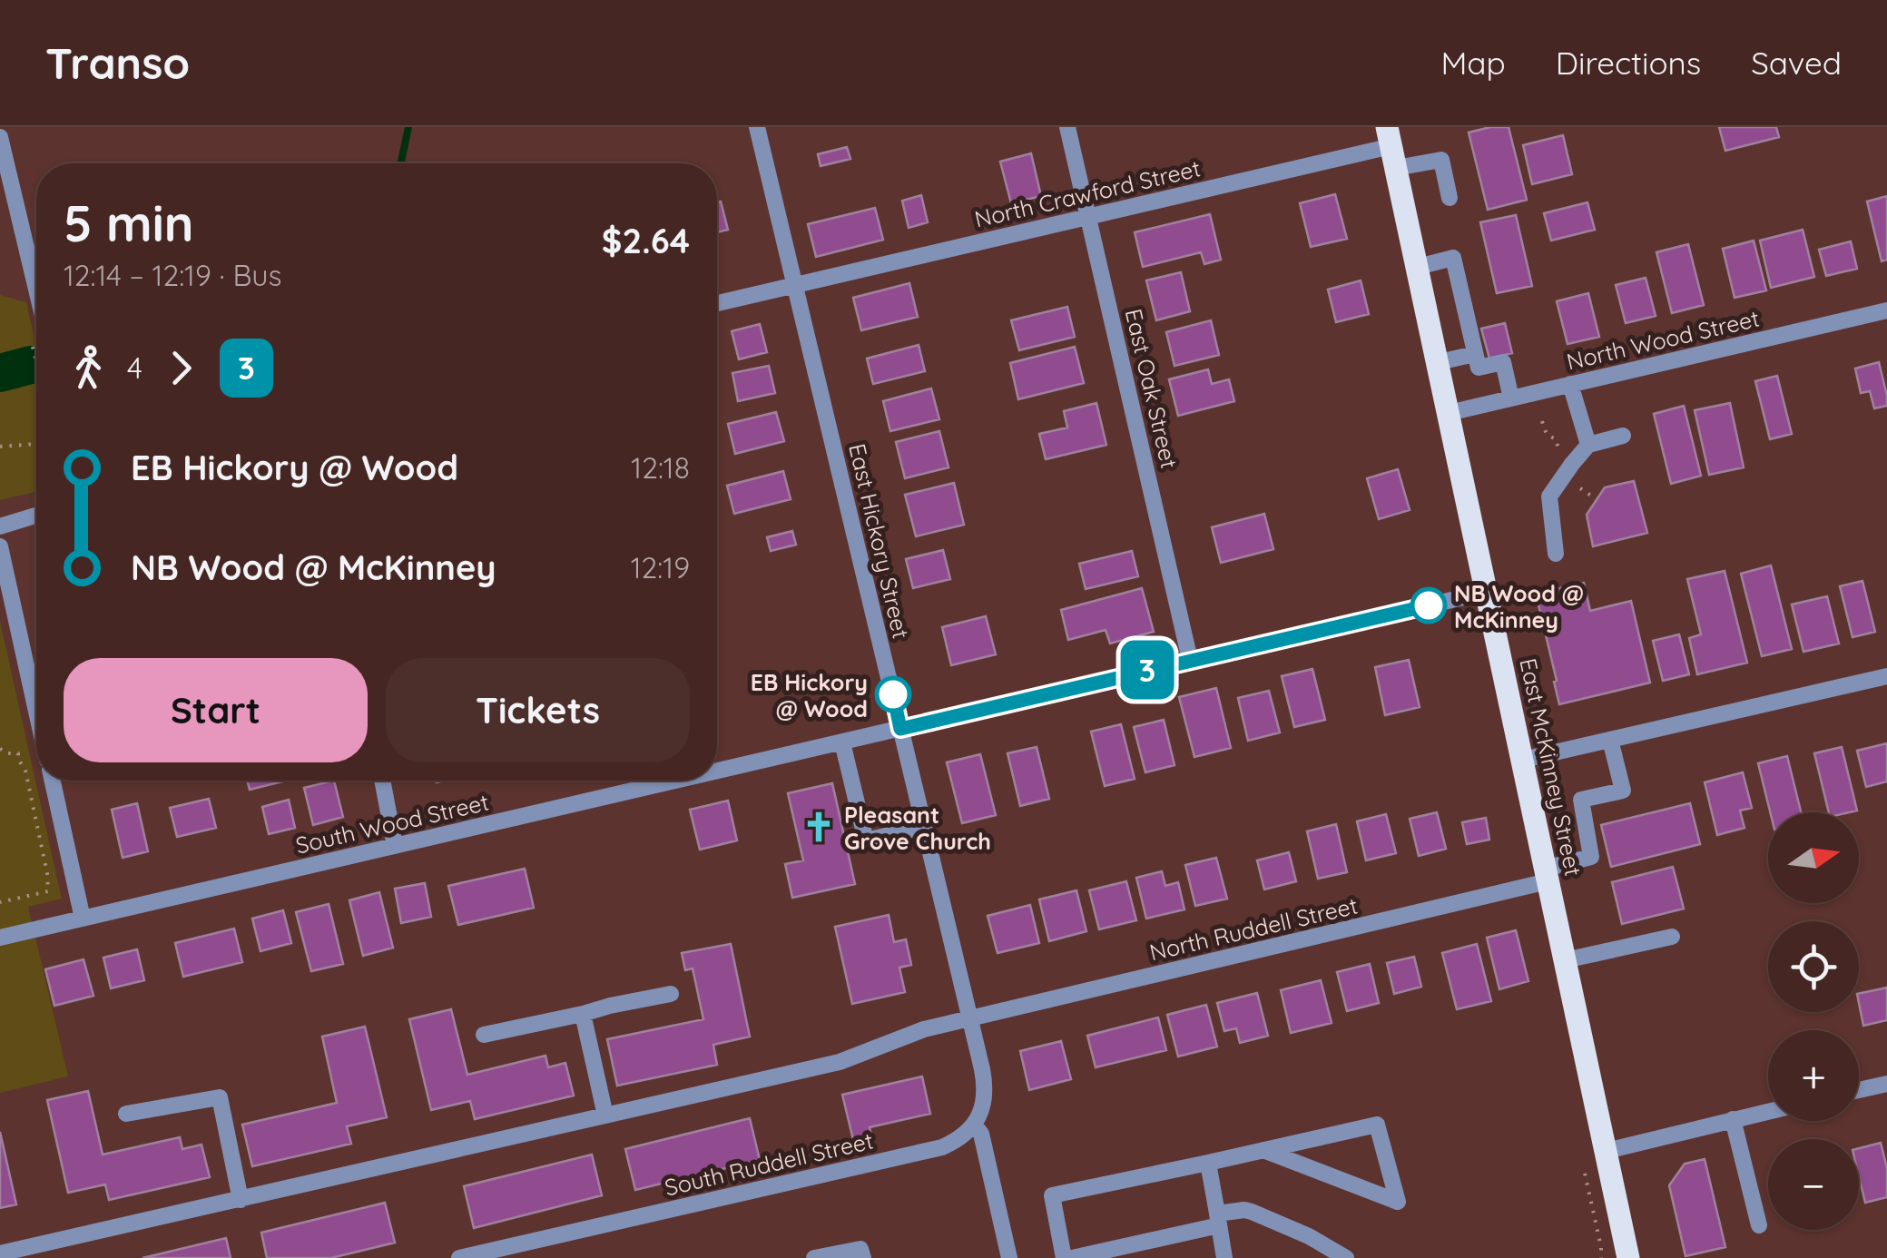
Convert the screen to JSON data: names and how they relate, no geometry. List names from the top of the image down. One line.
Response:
{"streets":{"main road":["East McKinney Street"],"street":["North Crawford Street","North Wood Street","East Oak Street","East Hickory Street","South Wood Street","North Ruddell Street","South Ruddell Street"]},"crossings":[["North Crawford Street","East Oak Street"],["North Crawford Street","East Hickory Street"],["North Crawford Street","East McKinney Street"],["North Wood Street","East McKinney Street"],["East Hickory Street","South Wood Street"],["East Hickory Street","North Ruddell Street"],["East McKinney Street","North Ruddell Street"]],"places":{"other":["NB Wood @ McKinney","EB Hickory @ Wood"],"church":["Pleasant Grove Church"]},"lines":["bus line 3"],"north":"right","page":{"header":"Transo","nav":["Map","Directions","Saved"],"on_map":"3","heading":["5 min","12:14 – 12:19 · Bus","$2.64"],"legs":["4","3"],"list":[{"name":"EB Hickory @ Wood","value":"12:18"},{"name":"NB Wood @ McKinney","value":"12:19"}],"buttons":["Start","Tickets"],"map_buttons":["+","−"]}}
